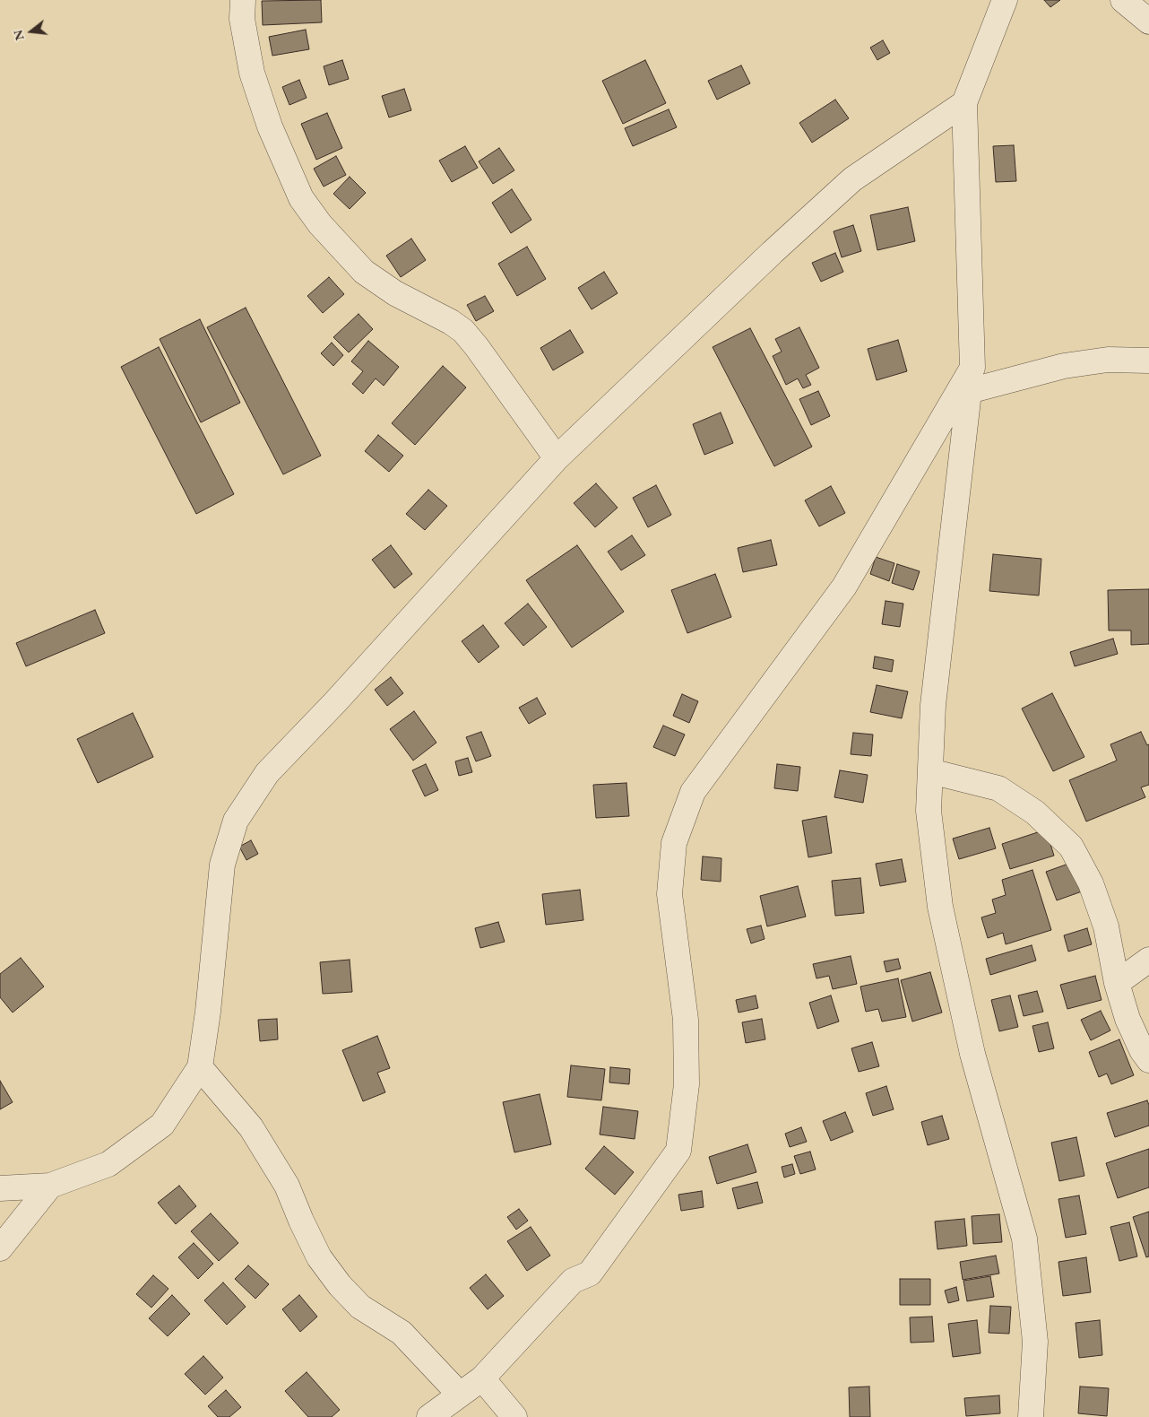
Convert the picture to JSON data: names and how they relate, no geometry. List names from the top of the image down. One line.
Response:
{"north":"left"}
